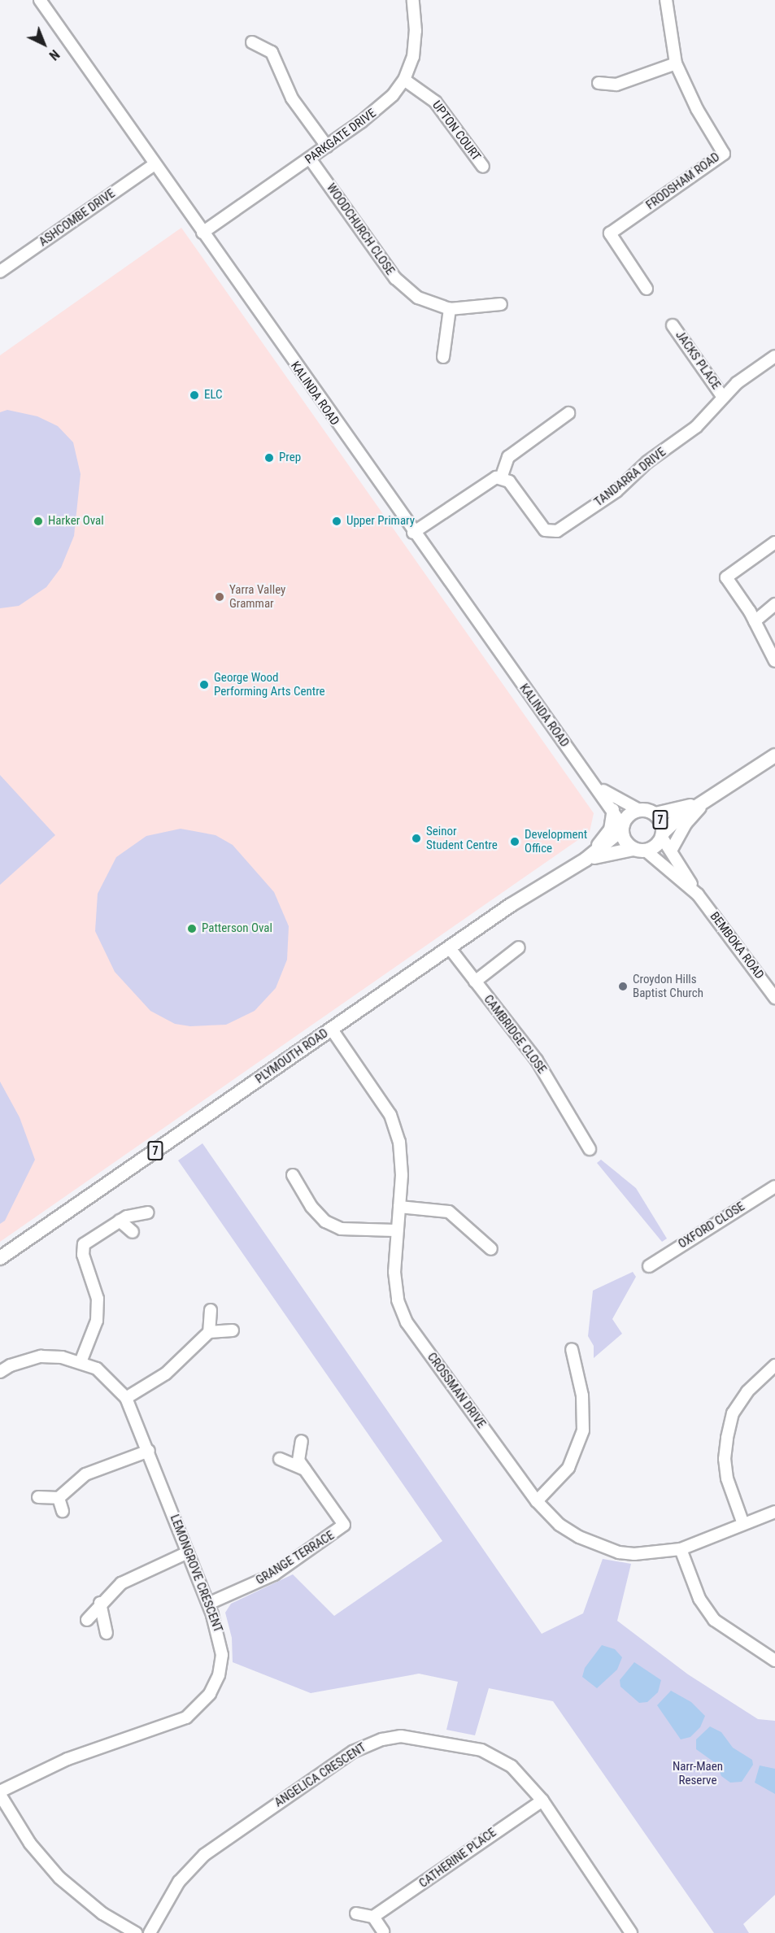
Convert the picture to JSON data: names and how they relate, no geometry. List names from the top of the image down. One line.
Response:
{"streets":{"main road":["7","PLYMOUTH ROAD"],"street":["UPTON COURT","PARKGATE DRIVE","FRODSHAM ROAD","ASHCOMBE DRIVE","WOODCHURCH CLOSE","JACKS PLACE","KALINDA ROAD","TANDARRA DRIVE","BEMBOKA ROAD","CAMBRIDGE CLOSE","OXFORD CLOSE","CROSSMAN DRIVE","GRANGE TERRACE","LEMONGROVE CRESCENT","ANGELICA CRESCENT","CATHERINE PLACE"]},"crossings":[["UPTON COURT","PARKGATE DRIVE"],["PARKGATE DRIVE","WOODCHURCH CLOSE"],["PARKGATE DRIVE","KALINDA ROAD"],["ASHCOMBE DRIVE","KALINDA ROAD"],["JACKS PLACE","TANDARRA DRIVE"],["KALINDA ROAD","7"],["KALINDA ROAD","BEMBOKA ROAD"],["KALINDA ROAD","PLYMOUTH ROAD"],["7","BEMBOKA ROAD"],["7","PLYMOUTH ROAD"],["BEMBOKA ROAD","PLYMOUTH ROAD"],["CAMBRIDGE CLOSE","PLYMOUTH ROAD"],["PLYMOUTH ROAD","CROSSMAN DRIVE"],["GRANGE TERRACE","LEMONGROVE CRESCENT"],["ANGELICA CRESCENT","CATHERINE PLACE"]],"parks":["Narr-Maen Reserve"],"places":["ELC","Prep","Harker Oval","Upper Primary","Yarra Valley Grammar","George Wood Performing Arts Centre","Seinor Student Centre","Development Office","Patterson Oval","Croydon Hills Baptist Church"],"north":"bottom right"}
